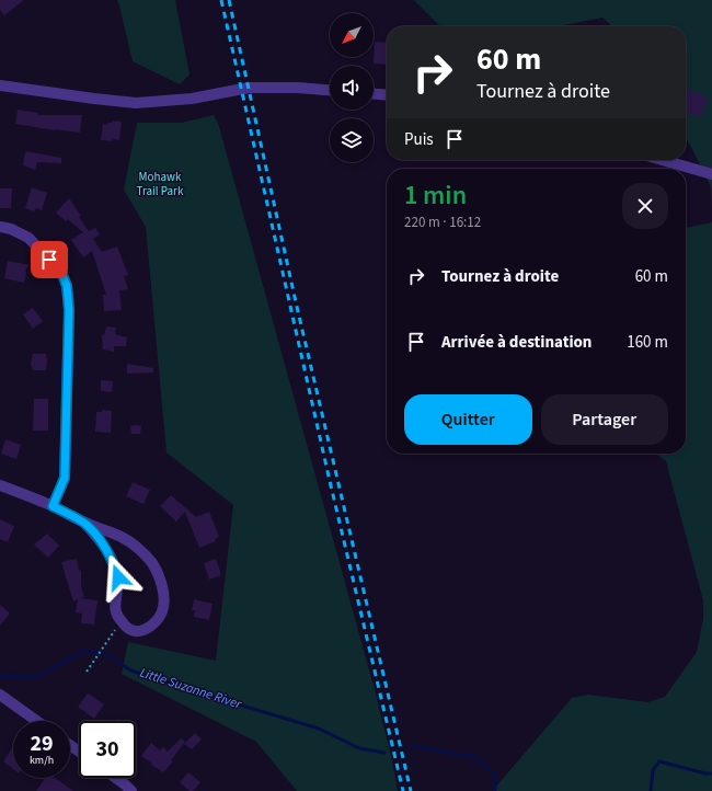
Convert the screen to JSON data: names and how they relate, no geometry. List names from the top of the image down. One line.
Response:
{"water":["Little Suzanne River"],"parks":["Mohawk Trail Park"],"north":"bottom left","page":{"turn":["60 m","Tournez à droite"],"then":"Puis","heading":["1 min","220 m · 16:12"],"list":[{"name":"Tournez à droite","value":"60 m"},{"name":"Arrivée à destination","value":"160 m"}],"buttons":["Quitter","Partager"],"speed":"29 km/h","limit":"30"}}
